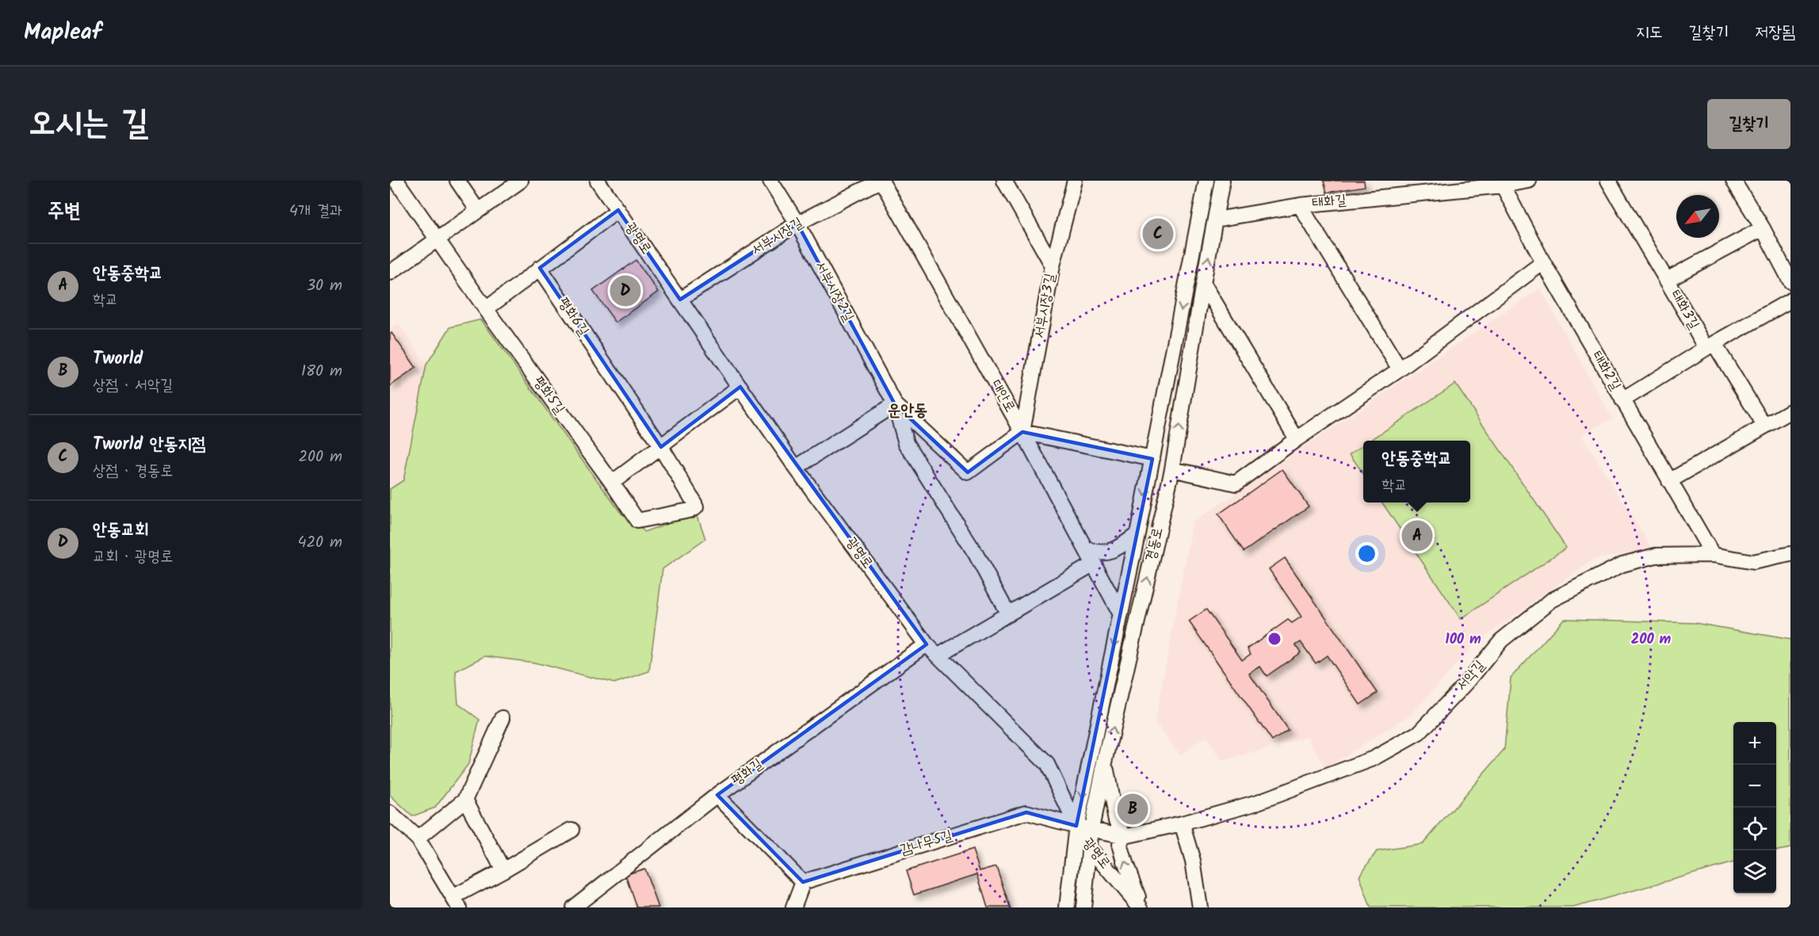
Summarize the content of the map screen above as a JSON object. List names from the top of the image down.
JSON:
{
  "streets": {
    "street": [
      "태화길",
      "서부시장길",
      "광명로",
      "서부시장2길",
      "서부시장3길",
      "태화3길",
      "평화6길",
      "태화2길",
      "평화5길",
      "대안로",
      "경동로",
      "서악길",
      "평화길",
      "감나무5길"
    ]
  },
  "crossings": [
    ["태화길", "태화2길"],
    ["태화길", "경동로"],
    ["서부시장길", "광명로"],
    ["서부시장길", "서부시장2길"],
    ["서부시장길", "대안로"],
    ["광명로", "경동로"],
    ["광명로", "서악길"],
    ["광명로", "평화길"],
    ["광명로", "감나무5길"],
    ["서부시장2길", "서부시장3길"],
    ["서부시장2길", "대안로"],
    ["서부시장3길", "대안로"],
    ["평화6길", "평화5길"],
    ["태화2길", "서악길"],
    ["대안로", "경동로"],
    ["경동로", "서악길"],
    ["경동로", "감나무5길"],
    ["서악길", "감나무5길"]
  ],
  "districts": ["운안동"],
  "north": "bottom left",
  "page": {
    "header": "Mapleaf",
    "nav": ["지도", "길찾기", "저장됨"],
    "title": "오시는 길",
    "buttons": "길찾기",
    "heading": ["주변", "4개 결과"],
    "pins": [
      "C",
      "D",
      "A",
      "B"
    ],
    "list": [
      {
        "mark": "A",
        "name": "안동중학교",
        "note": "학교",
        "value": "30 m"
      },
      {
        "mark": "B",
        "name": "Tworld",
        "note": "상점 · 서악길",
        "value": "180 m"
      },
      {
        "mark": "C",
        "name": "Tworld 안동지점",
        "note": "상점 · 경동로",
        "value": "200 m"
      },
      {
        "mark": "D",
        "name": "안동교회",
        "note": "교회 · 광명로",
        "value": "420 m"
      }
    ],
    "popup": ["안동중학교", "학교"],
    "map_buttons": ["+", "−"]
  },
  "rings": ["100 m", "200 m"]
}
